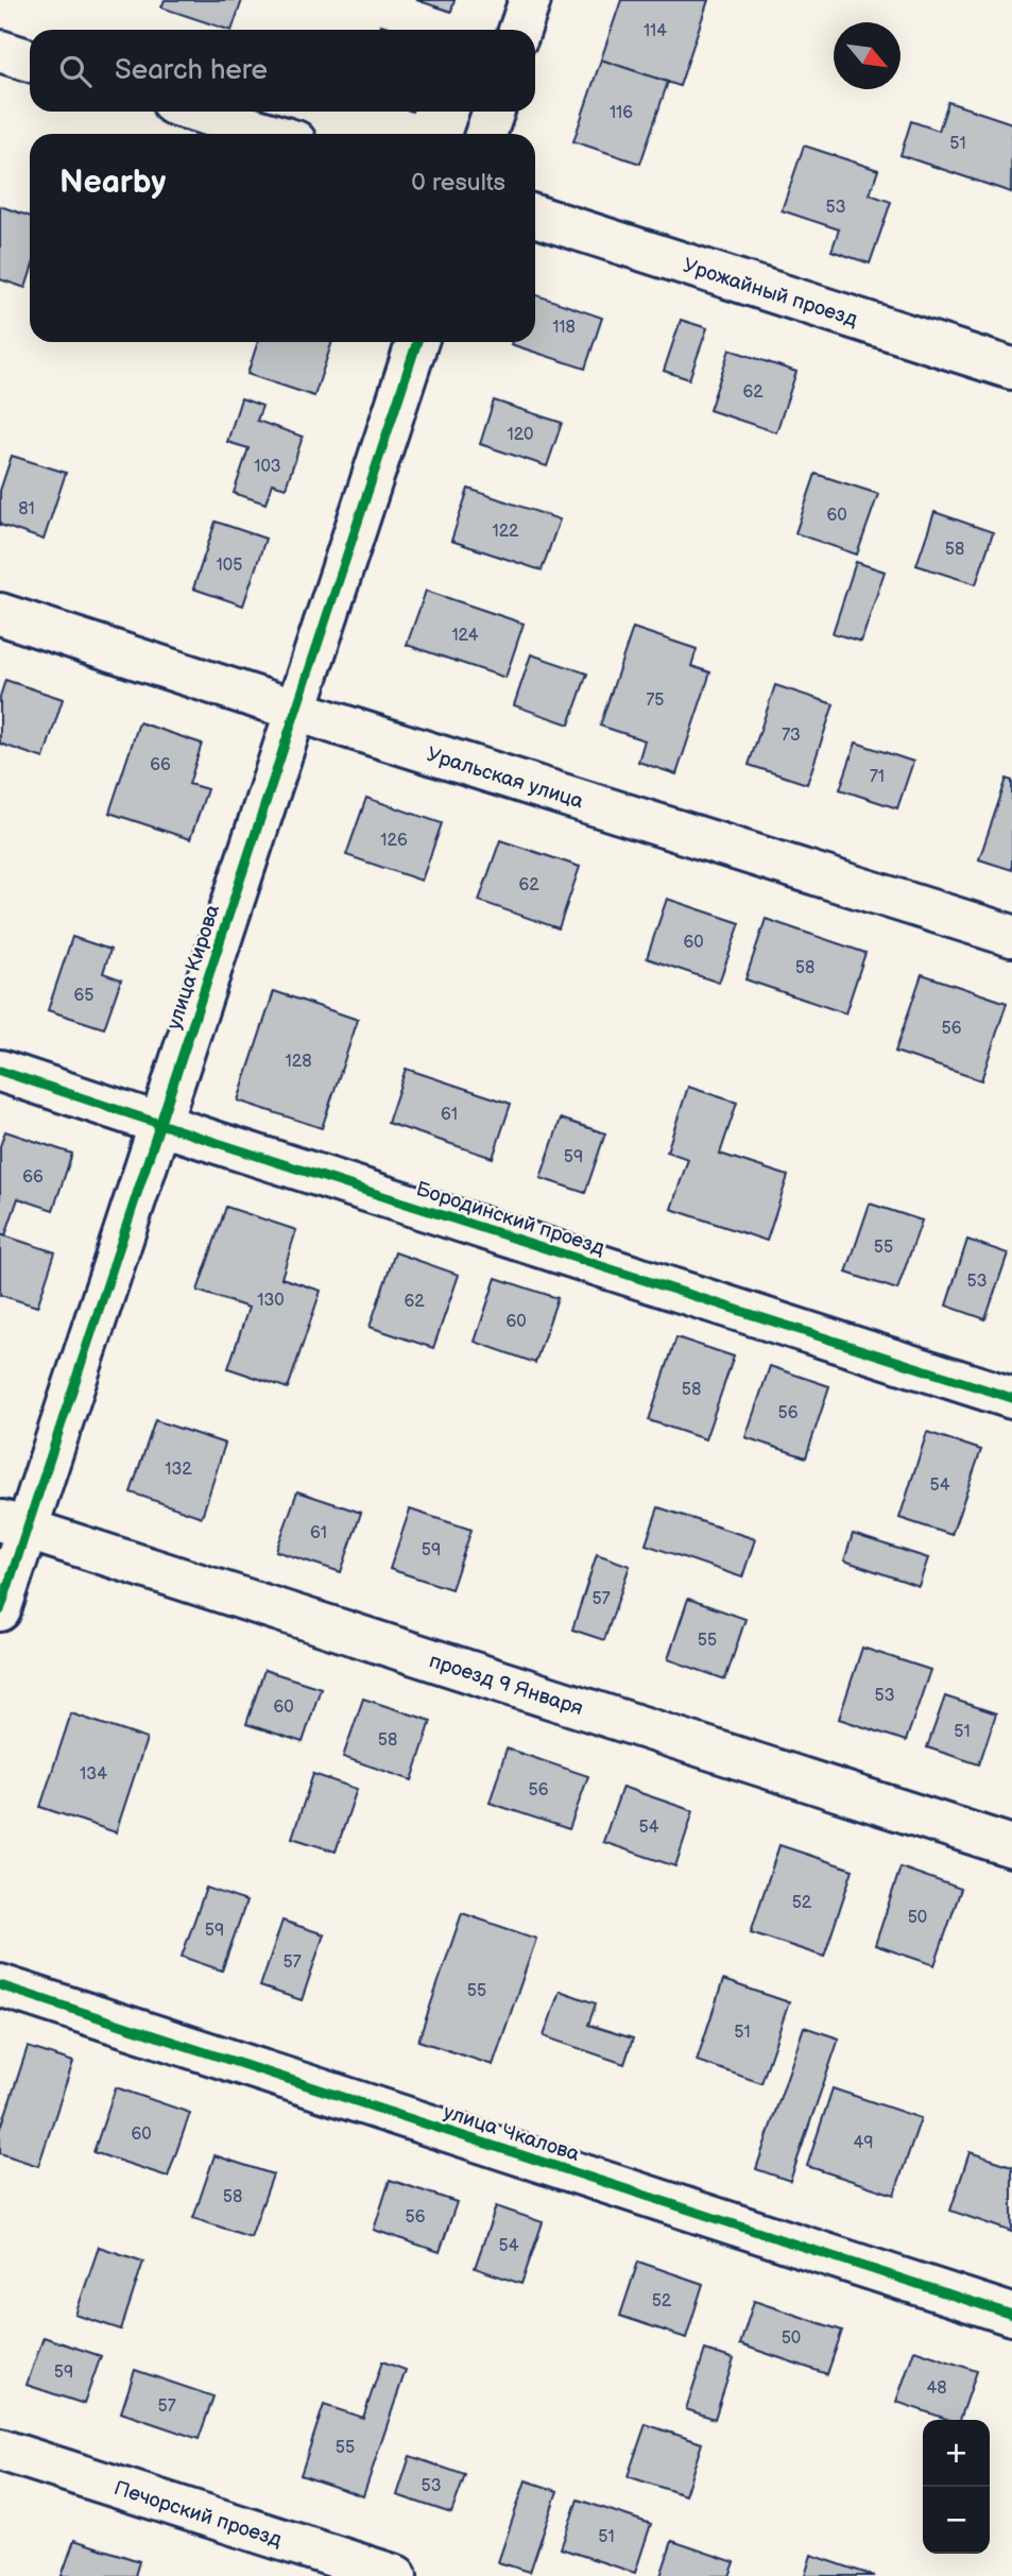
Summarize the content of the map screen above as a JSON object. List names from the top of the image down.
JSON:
{
  "streets": {
    "street": [
      "Урожайный проезд",
      "Уральская улица",
      "улица Кирова",
      "Бородинский проезд",
      "проезд 9 Января",
      "улица Чкалова",
      "Печорский проезд"
    ]
  },
  "crossings": [
    ["Уральская улица", "улица Кирова"],
    ["улица Кирова", "Бородинский проезд"],
    ["улица Кирова", "проезд 9 Января"]
  ],
  "house_numbers": [
    "114",
    "116",
    "51",
    "53",
    "118",
    "62",
    "120",
    "103",
    "81",
    "60",
    "122",
    "58",
    "105",
    "124",
    "75",
    "73",
    "66",
    "71",
    "126",
    "62",
    "60",
    "58",
    "65",
    "56",
    "128",
    "61",
    "59",
    "66",
    "55",
    "53",
    "130",
    "62",
    "60",
    "58",
    "56",
    "132",
    "54",
    "61",
    "59",
    "57",
    "55",
    "53",
    "60",
    "51",
    "58",
    "134",
    "56",
    "54",
    "52",
    "50",
    "59",
    "57",
    "55",
    "51",
    "60",
    "49",
    "58",
    "56",
    "54",
    "52",
    "50",
    "59",
    "48",
    "57",
    "55",
    "53",
    "51"
  ],
  "north": "bottom right",
  "page": {
    "search": "Search here",
    "heading": ["Nearby", "0 results"],
    "map_buttons": ["+", "−"]
  }
}
